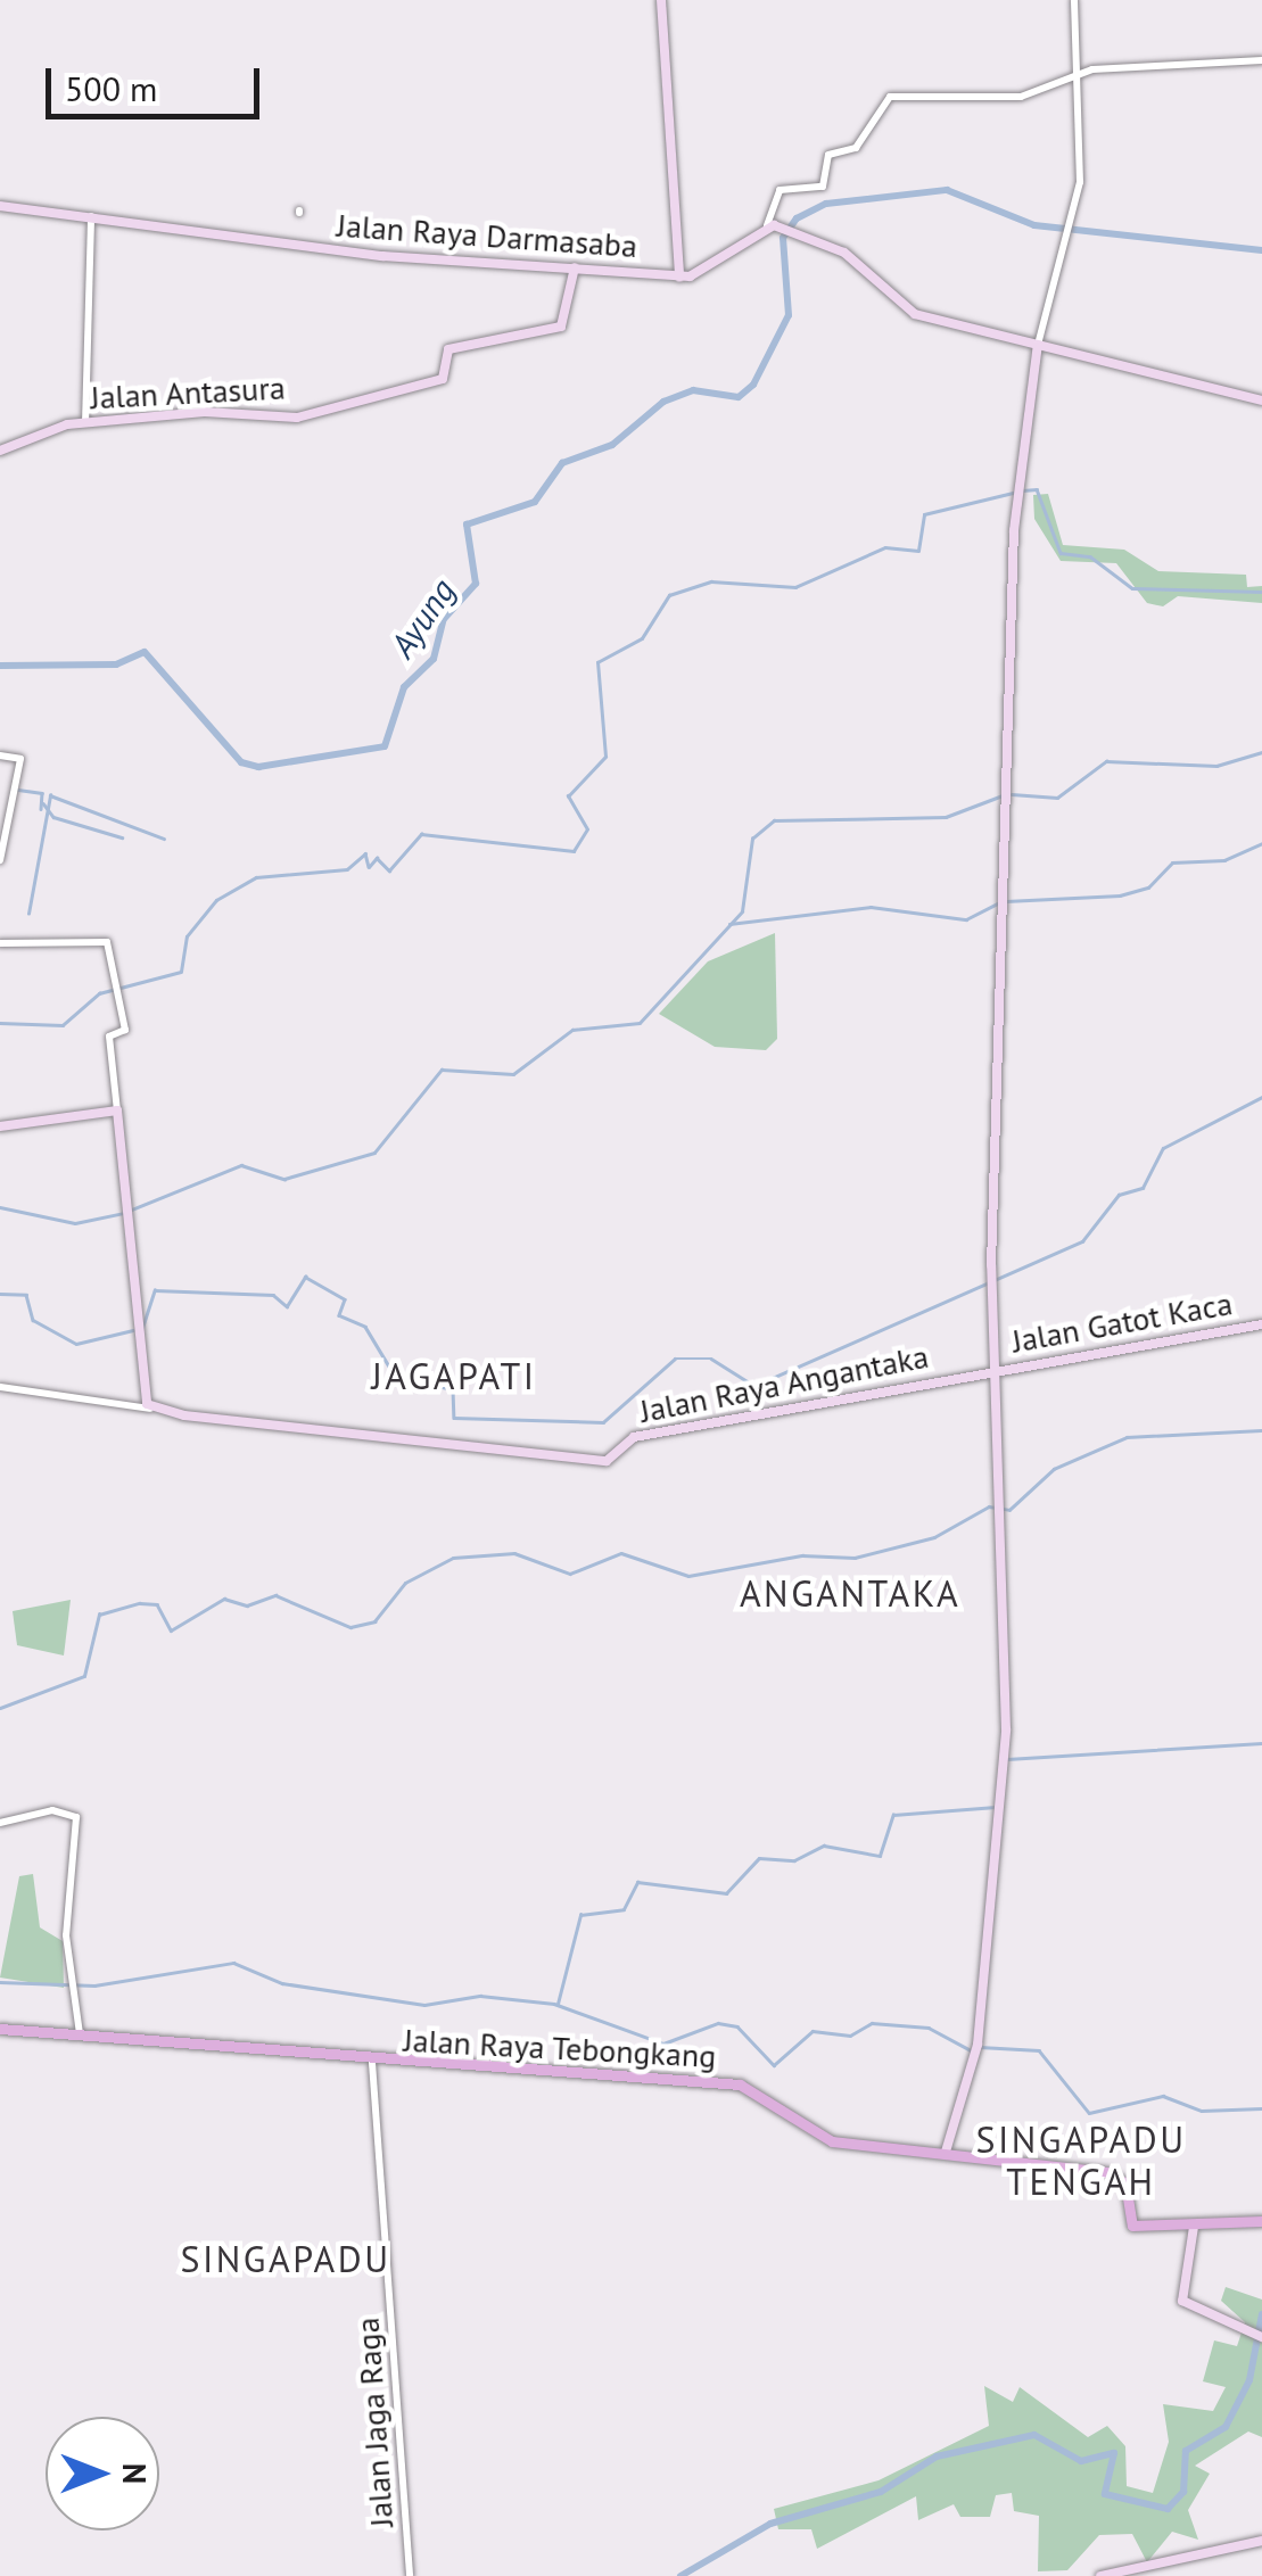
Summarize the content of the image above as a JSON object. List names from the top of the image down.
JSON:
{
  "streets": {
    "main road": [
      "Jalan Raya Darmasaba",
      "Jalan Antasura",
      "Jalan Gatot Kaca",
      "Jalan Raya Angantaka",
      "Jalan Raya Tebongkang"
    ],
    "street": ["Jalan Jaga Raga"]
  },
  "crossings": [
    ["Jalan Raya Darmasaba", "Jalan Antasura"],
    ["Jalan Gatot Kaca", "Jalan Raya Angantaka"],
    ["Jalan Raya Tebongkang", "Jalan Jaga Raga"]
  ],
  "districts": [
    "JAGAPATI",
    "ANGANTAKA",
    "SINGAPADU TENGAH",
    "SINGAPADU"
  ],
  "water": ["Ayung"],
  "scale_bar": "500 m",
  "north": "right"
}
